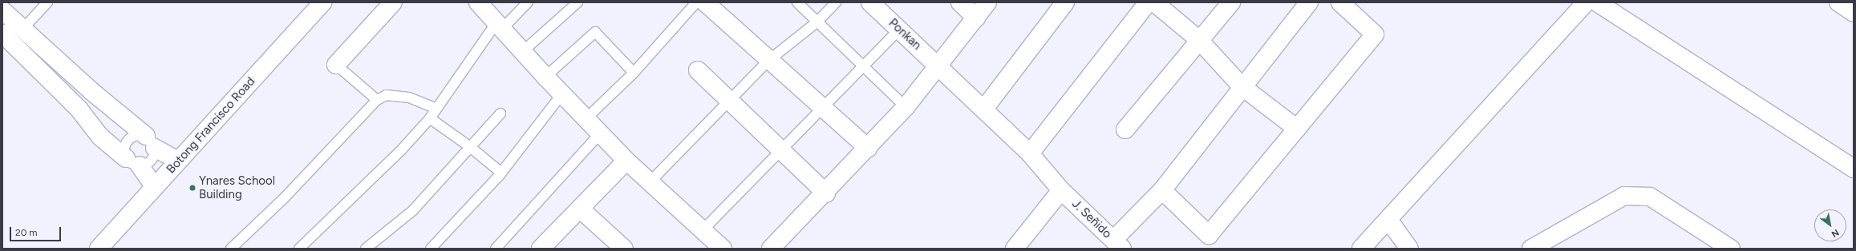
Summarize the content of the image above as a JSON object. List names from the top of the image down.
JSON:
{
  "streets": {
    "street": ["Ponkan", "Botong Francisco Road", "J. Señido"]
  },
  "crossings": [
    ["Ponkan", "J. Señido"]
  ],
  "places": ["Ynares School Building"],
  "scale_bar": "20 m",
  "north": "bottom right"
}
